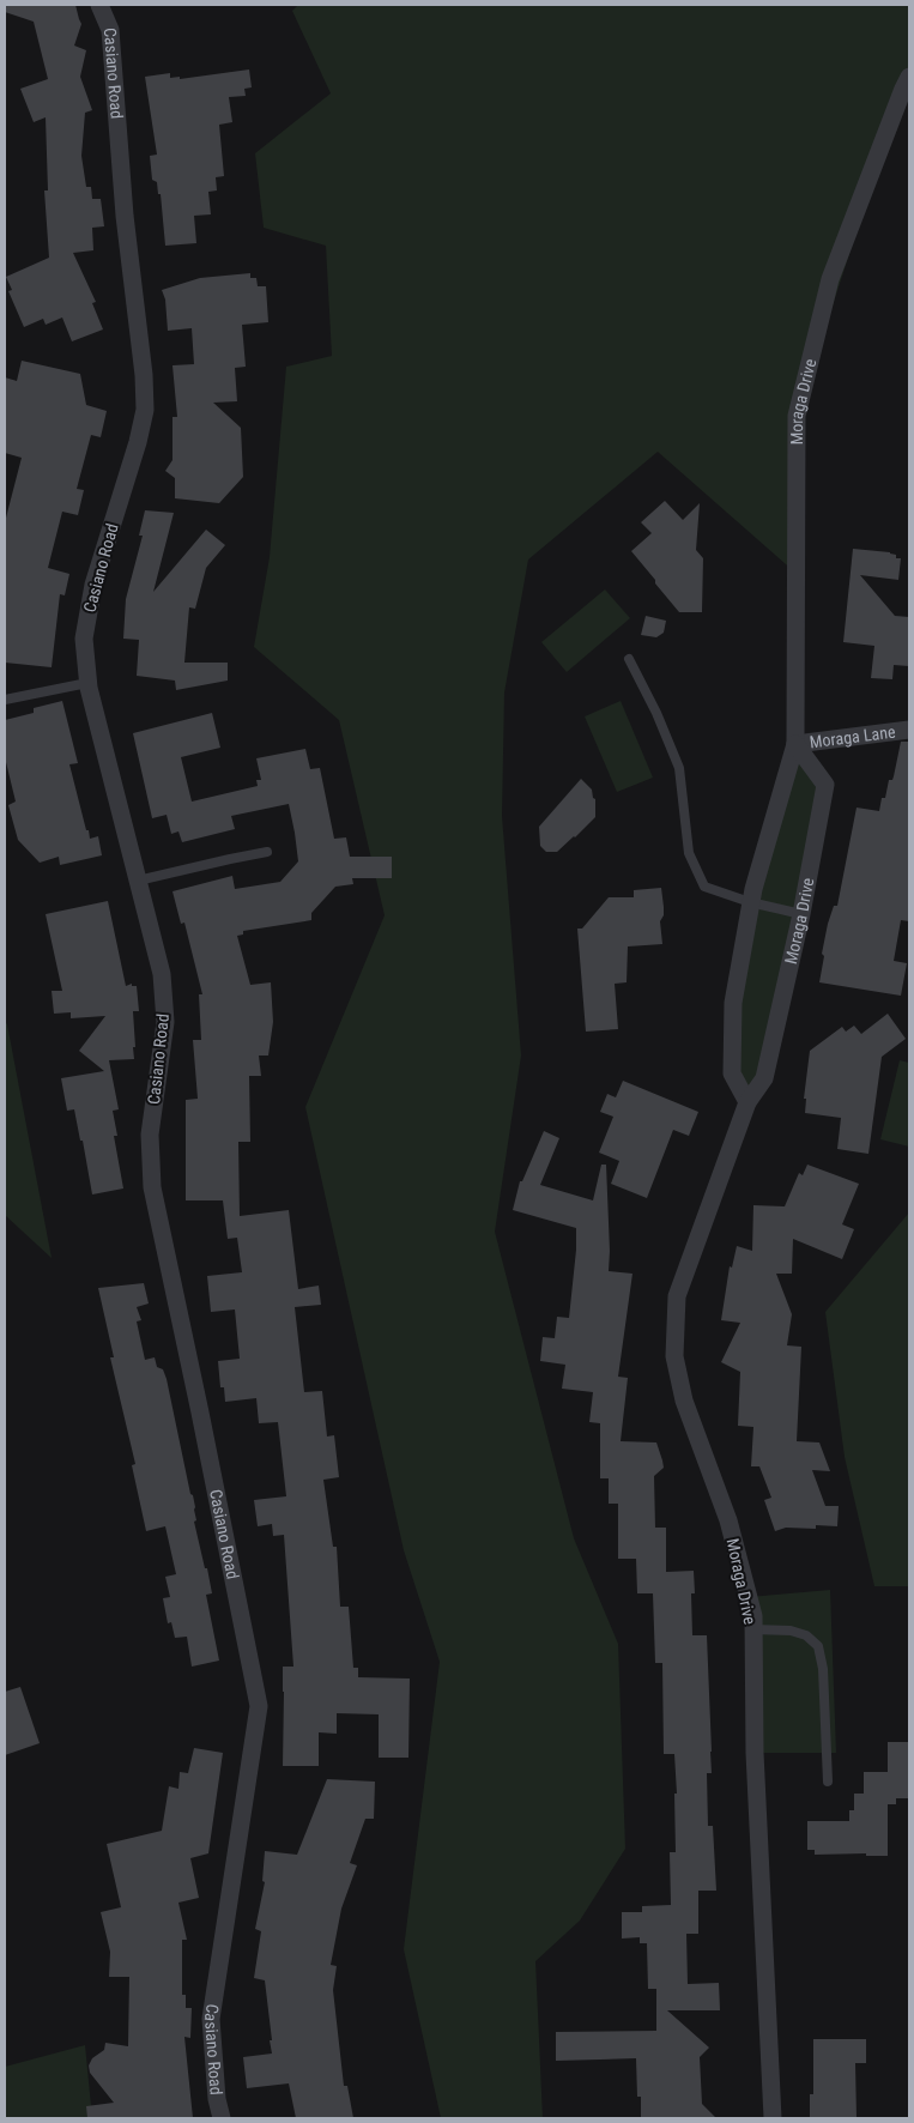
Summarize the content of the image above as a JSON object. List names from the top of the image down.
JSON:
{
  "streets": {
    "street": ["Casiano Road", "Moraga Drive", "Moraga Lane"]
  },
  "crossings": [
    ["Moraga Drive", "Moraga Lane"]
  ]
}
